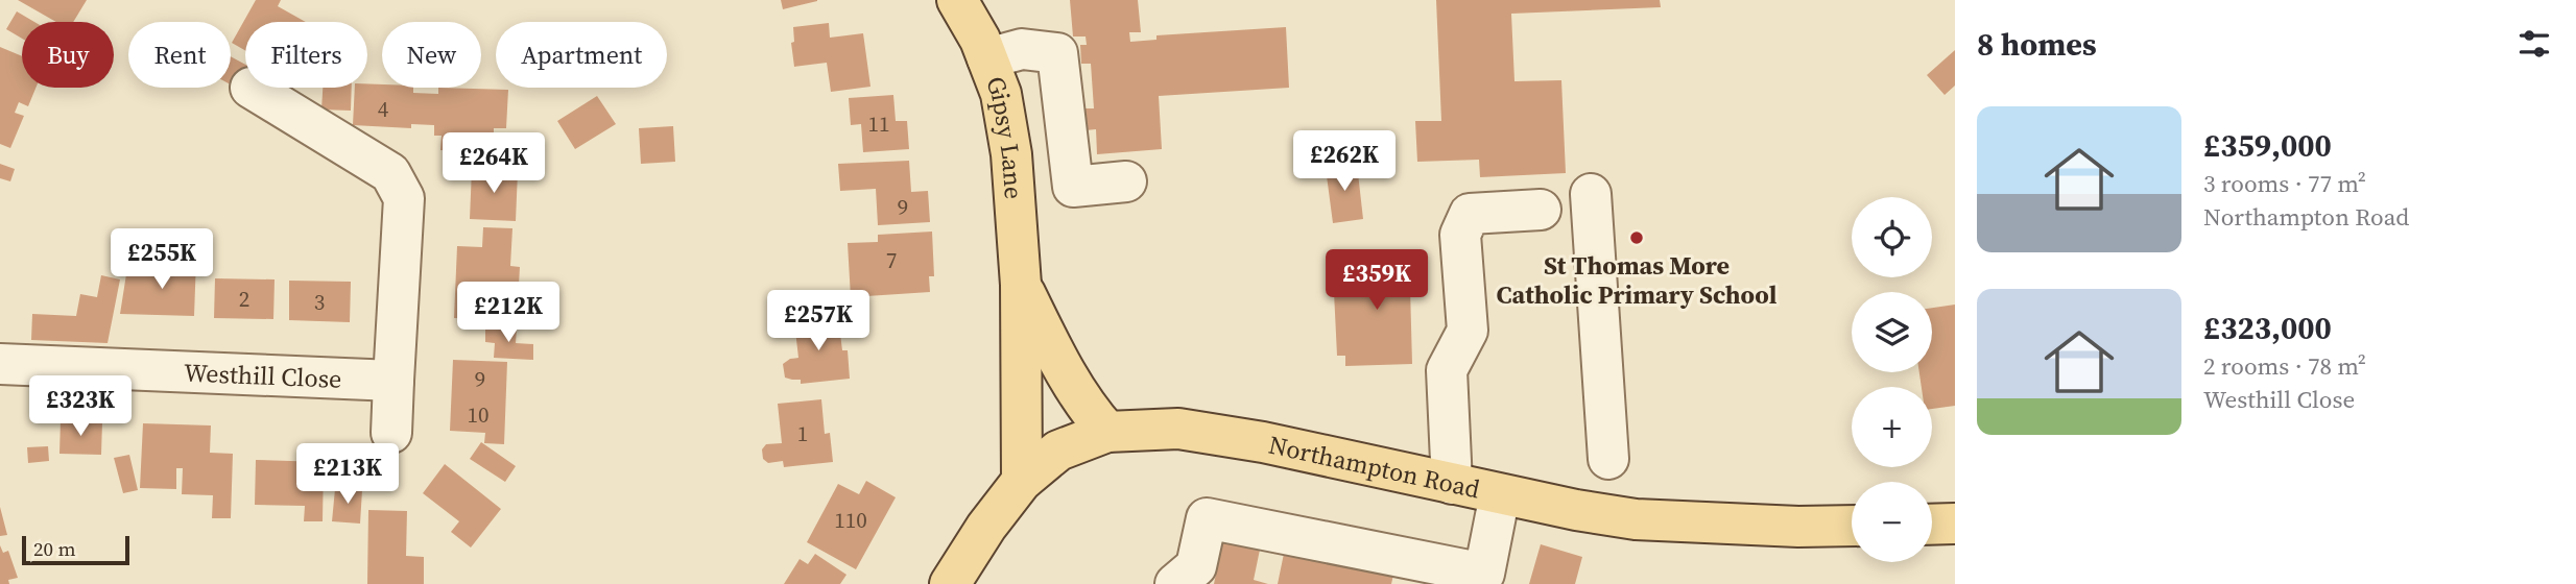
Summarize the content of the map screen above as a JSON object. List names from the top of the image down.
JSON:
{
  "streets": {
    "main road": ["Gipsy Lane", "Northampton Road"],
    "street": ["Westhill Close"]
  },
  "crossings": [
    ["Gipsy Lane", "Northampton Road"]
  ],
  "places": ["St Thomas More Catholic Primary School"],
  "house_numbers": [
    "4",
    "11",
    "9",
    "7",
    "2",
    "3",
    "9",
    "10",
    "1",
    "110"
  ],
  "scale_bar": "20 m",
  "page": {
    "heading": "8 homes",
    "chip": [
      "Buy",
      "Rent",
      "Filters",
      "New",
      "Apartment"
    ],
    "list": [
      {
        "name": "£359,000",
        "note": "3 rooms · 77 m² · Northampton Road"
      },
      {
        "name": "£323,000",
        "note": "2 rooms · 78 m² · Westhill Close"
      }
    ],
    "price": [
      "£262K",
      "£264K",
      "£255K",
      "£359K",
      "£212K",
      "£257K",
      "£323K",
      "£213K"
    ],
    "map_buttons": ["+", "−"],
    "scale": "20 m"
  }
}
